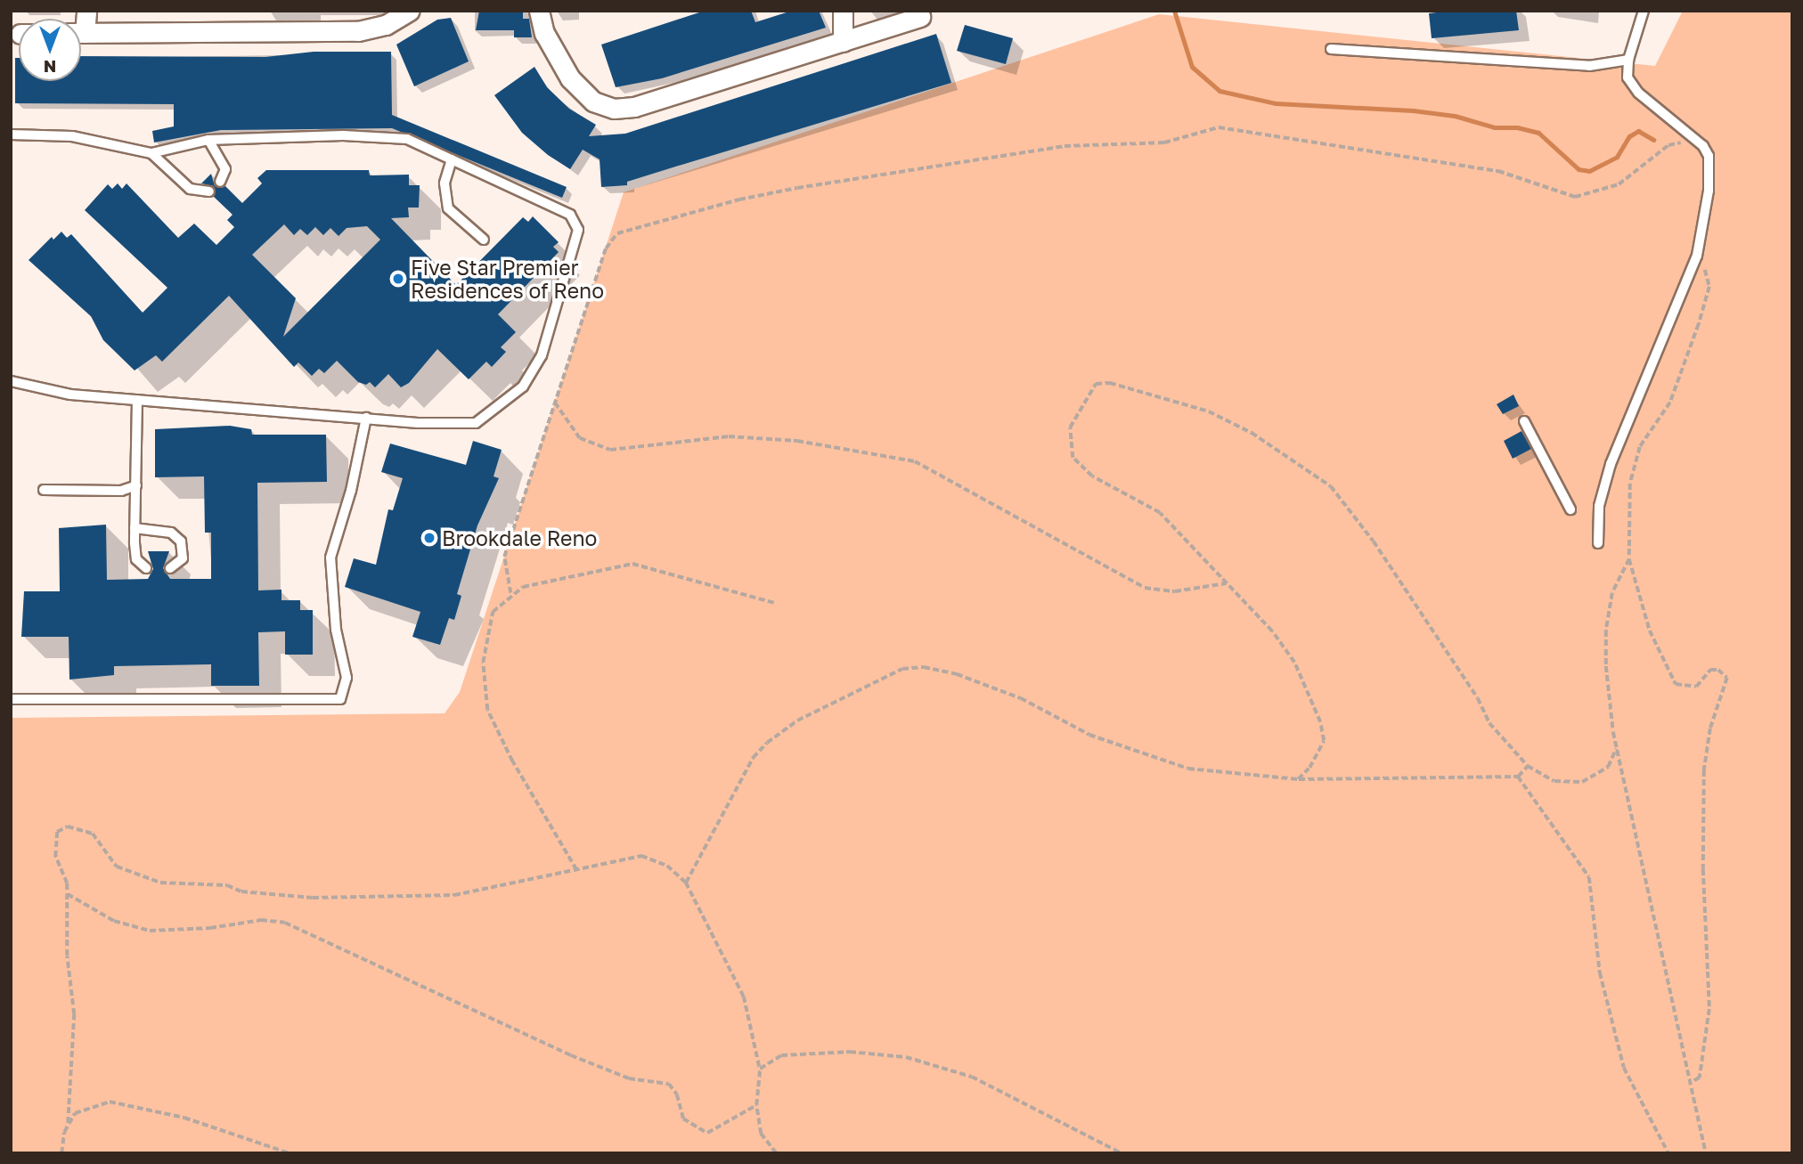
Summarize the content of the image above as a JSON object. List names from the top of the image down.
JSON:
{
  "places": ["Five Star Premier Residences of Reno", "Brookdale Reno"],
  "north": "bottom"
}
